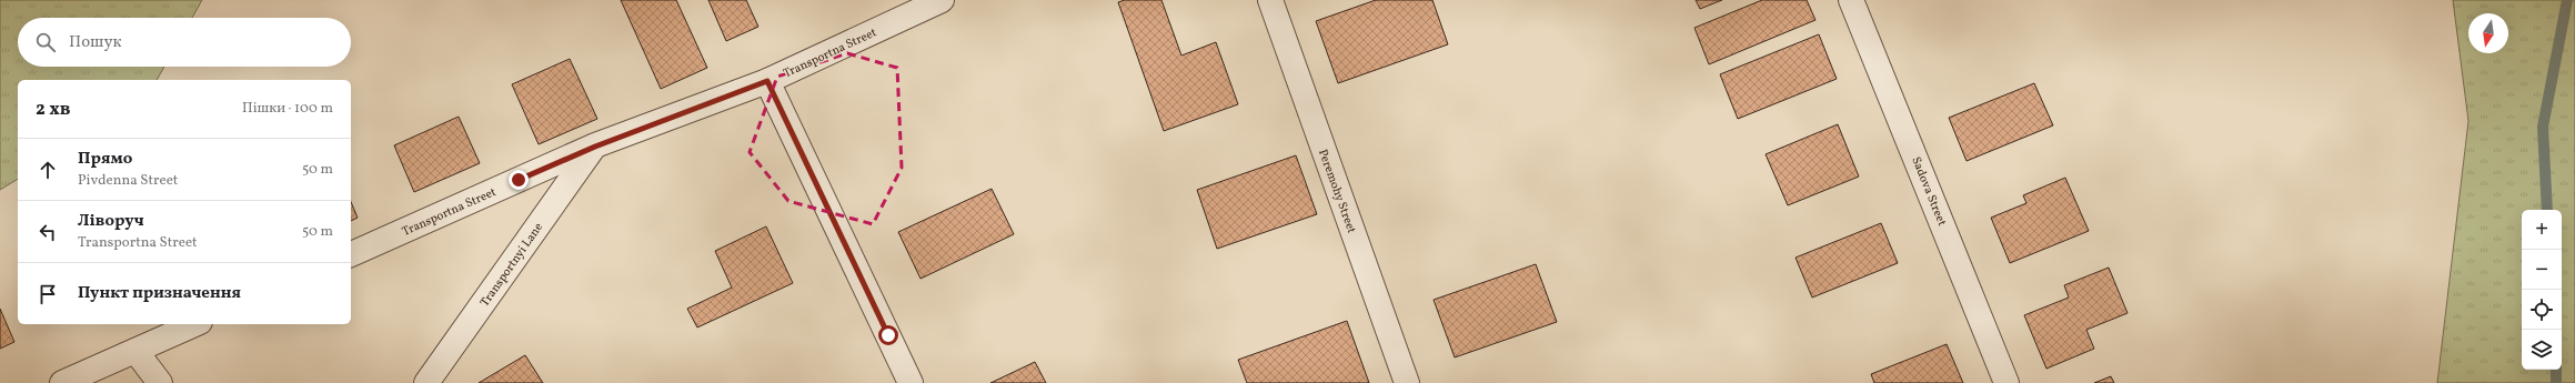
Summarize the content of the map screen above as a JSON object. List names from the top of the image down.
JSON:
{
  "streets": {
    "street": [
      "Transportna Street",
      "Peremohy Street",
      "Sadova Street",
      "Transportnyi Lane"
    ]
  },
  "crossings": [
    ["Transportna Street", "Transportnyi Lane"]
  ],
  "north": "bottom",
  "page": {
    "search": "Пошук",
    "heading": ["2 хв", "Пішки · 100 m"],
    "list": [
      ["Прямо", "Pivdenna Street", "50 m"],
      ["Ліворуч", "Transportna Street", "50 m"],
      "Пункт призначення"
    ],
    "map_buttons": ["+", "−"]
  }
}
